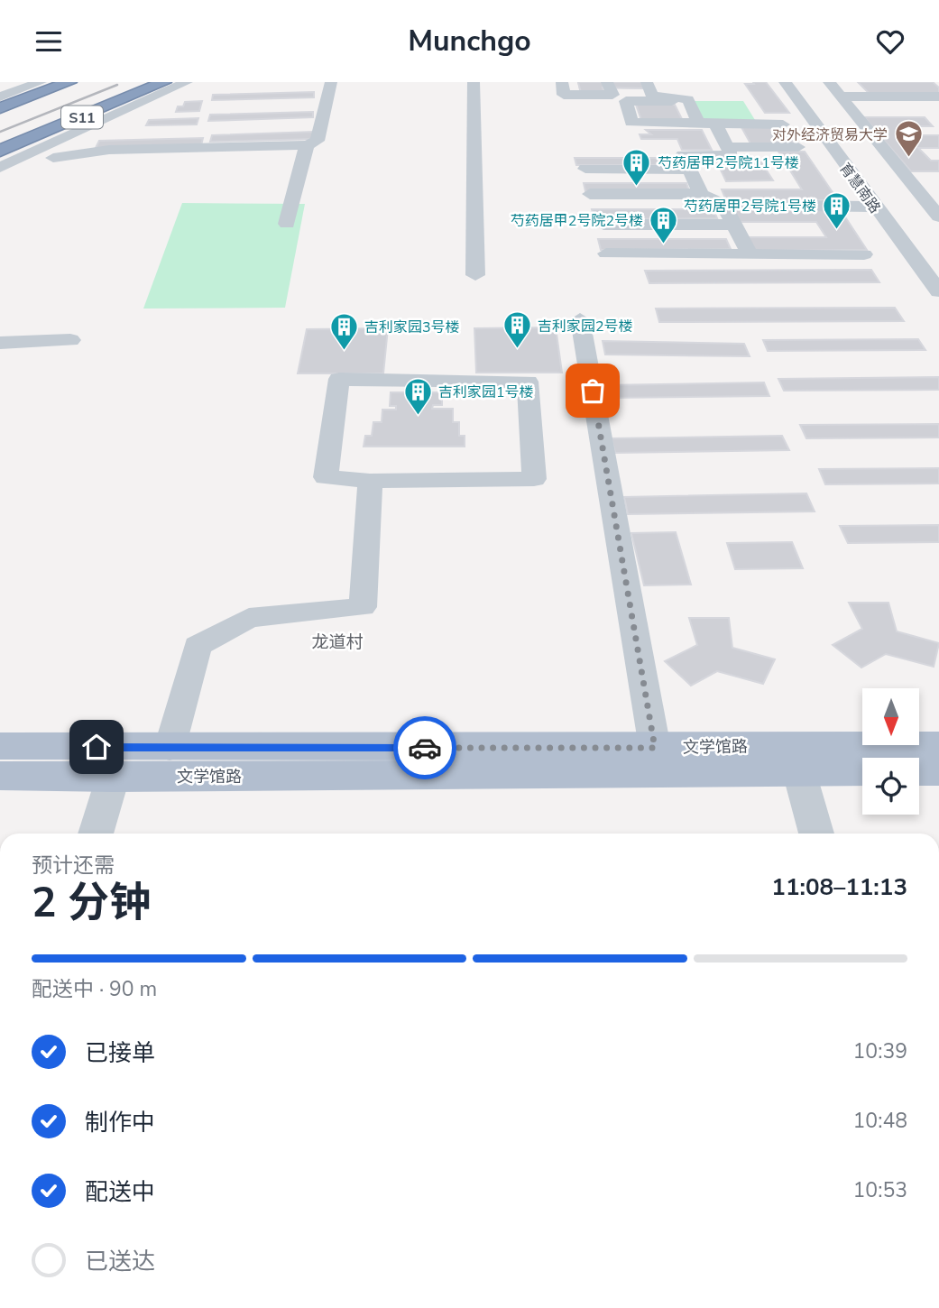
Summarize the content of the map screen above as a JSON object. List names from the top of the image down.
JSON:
{
  "streets": {
    "highway": ["S11"],
    "main road": ["文学馆路"],
    "street": ["育慧南路"]
  },
  "districts": ["龙道村"],
  "places": {
    "school or university": ["对外经济贸易大学"],
    "building": [
      "芍药居甲2号院11号楼",
      "芍药居甲2号院1号楼",
      "芍药居甲2号院2号楼",
      "吉利家园2号楼",
      "吉利家园3号楼",
      "吉利家园1号楼"
    ]
  },
  "north": "bottom",
  "page": {
    "header": "Munchgo",
    "heading": ["2 分钟", "预计还需", "11:08–11:13"],
    "bar": "配送中 · 90 m",
    "list": [
      ["已接单", "10:39"],
      ["制作中", "10:48"],
      ["配送中", "10:53"],
      "已送达"
    ]
  }
}
